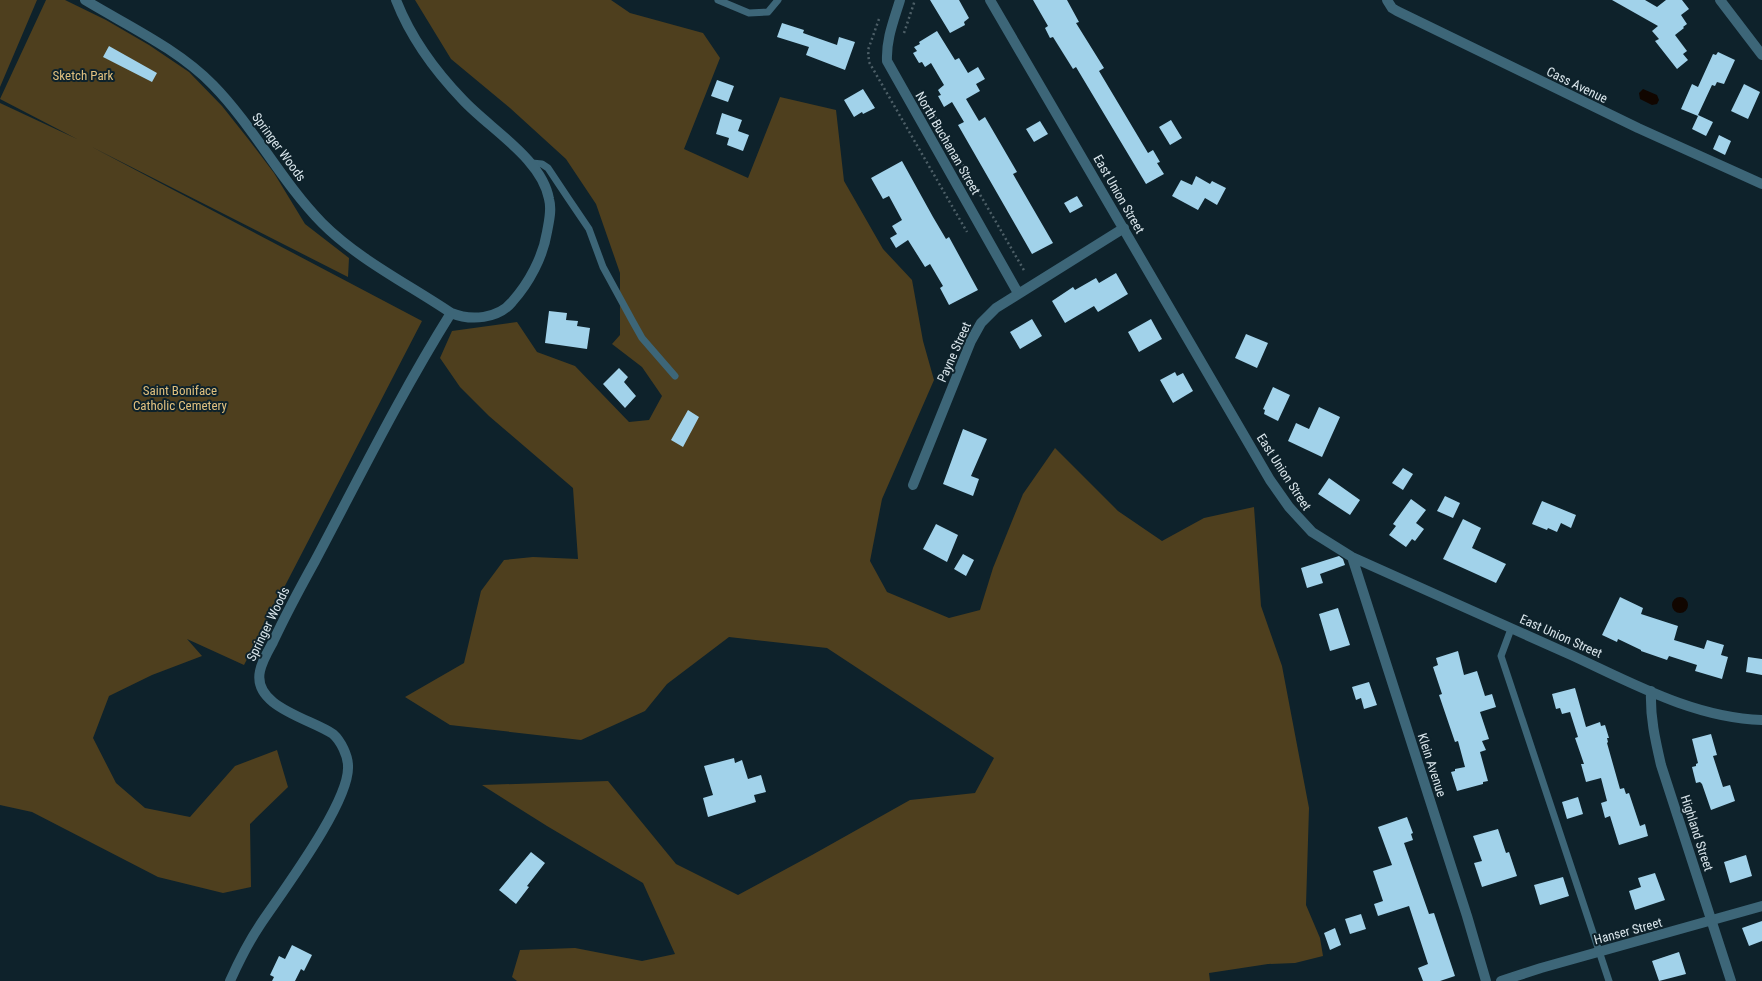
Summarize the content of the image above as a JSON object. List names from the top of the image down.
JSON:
{
  "streets": {
    "street": [
      "Cass Avenue",
      "North Buchanan Street",
      "Springer Woods",
      "East Union Street",
      "Payne Street",
      "Klein Avenue",
      "Highland Street",
      "Hanser Street"
    ]
  },
  "crossings": [
    ["North Buchanan Street", "Payne Street"],
    ["East Union Street", "Payne Street"],
    ["East Union Street", "Klein Avenue"],
    ["East Union Street", "Highland Street"],
    ["Highland Street", "Hanser Street"]
  ],
  "parks": ["Sketch Park", "Saint Boniface Catholic Cemetery"]
}
